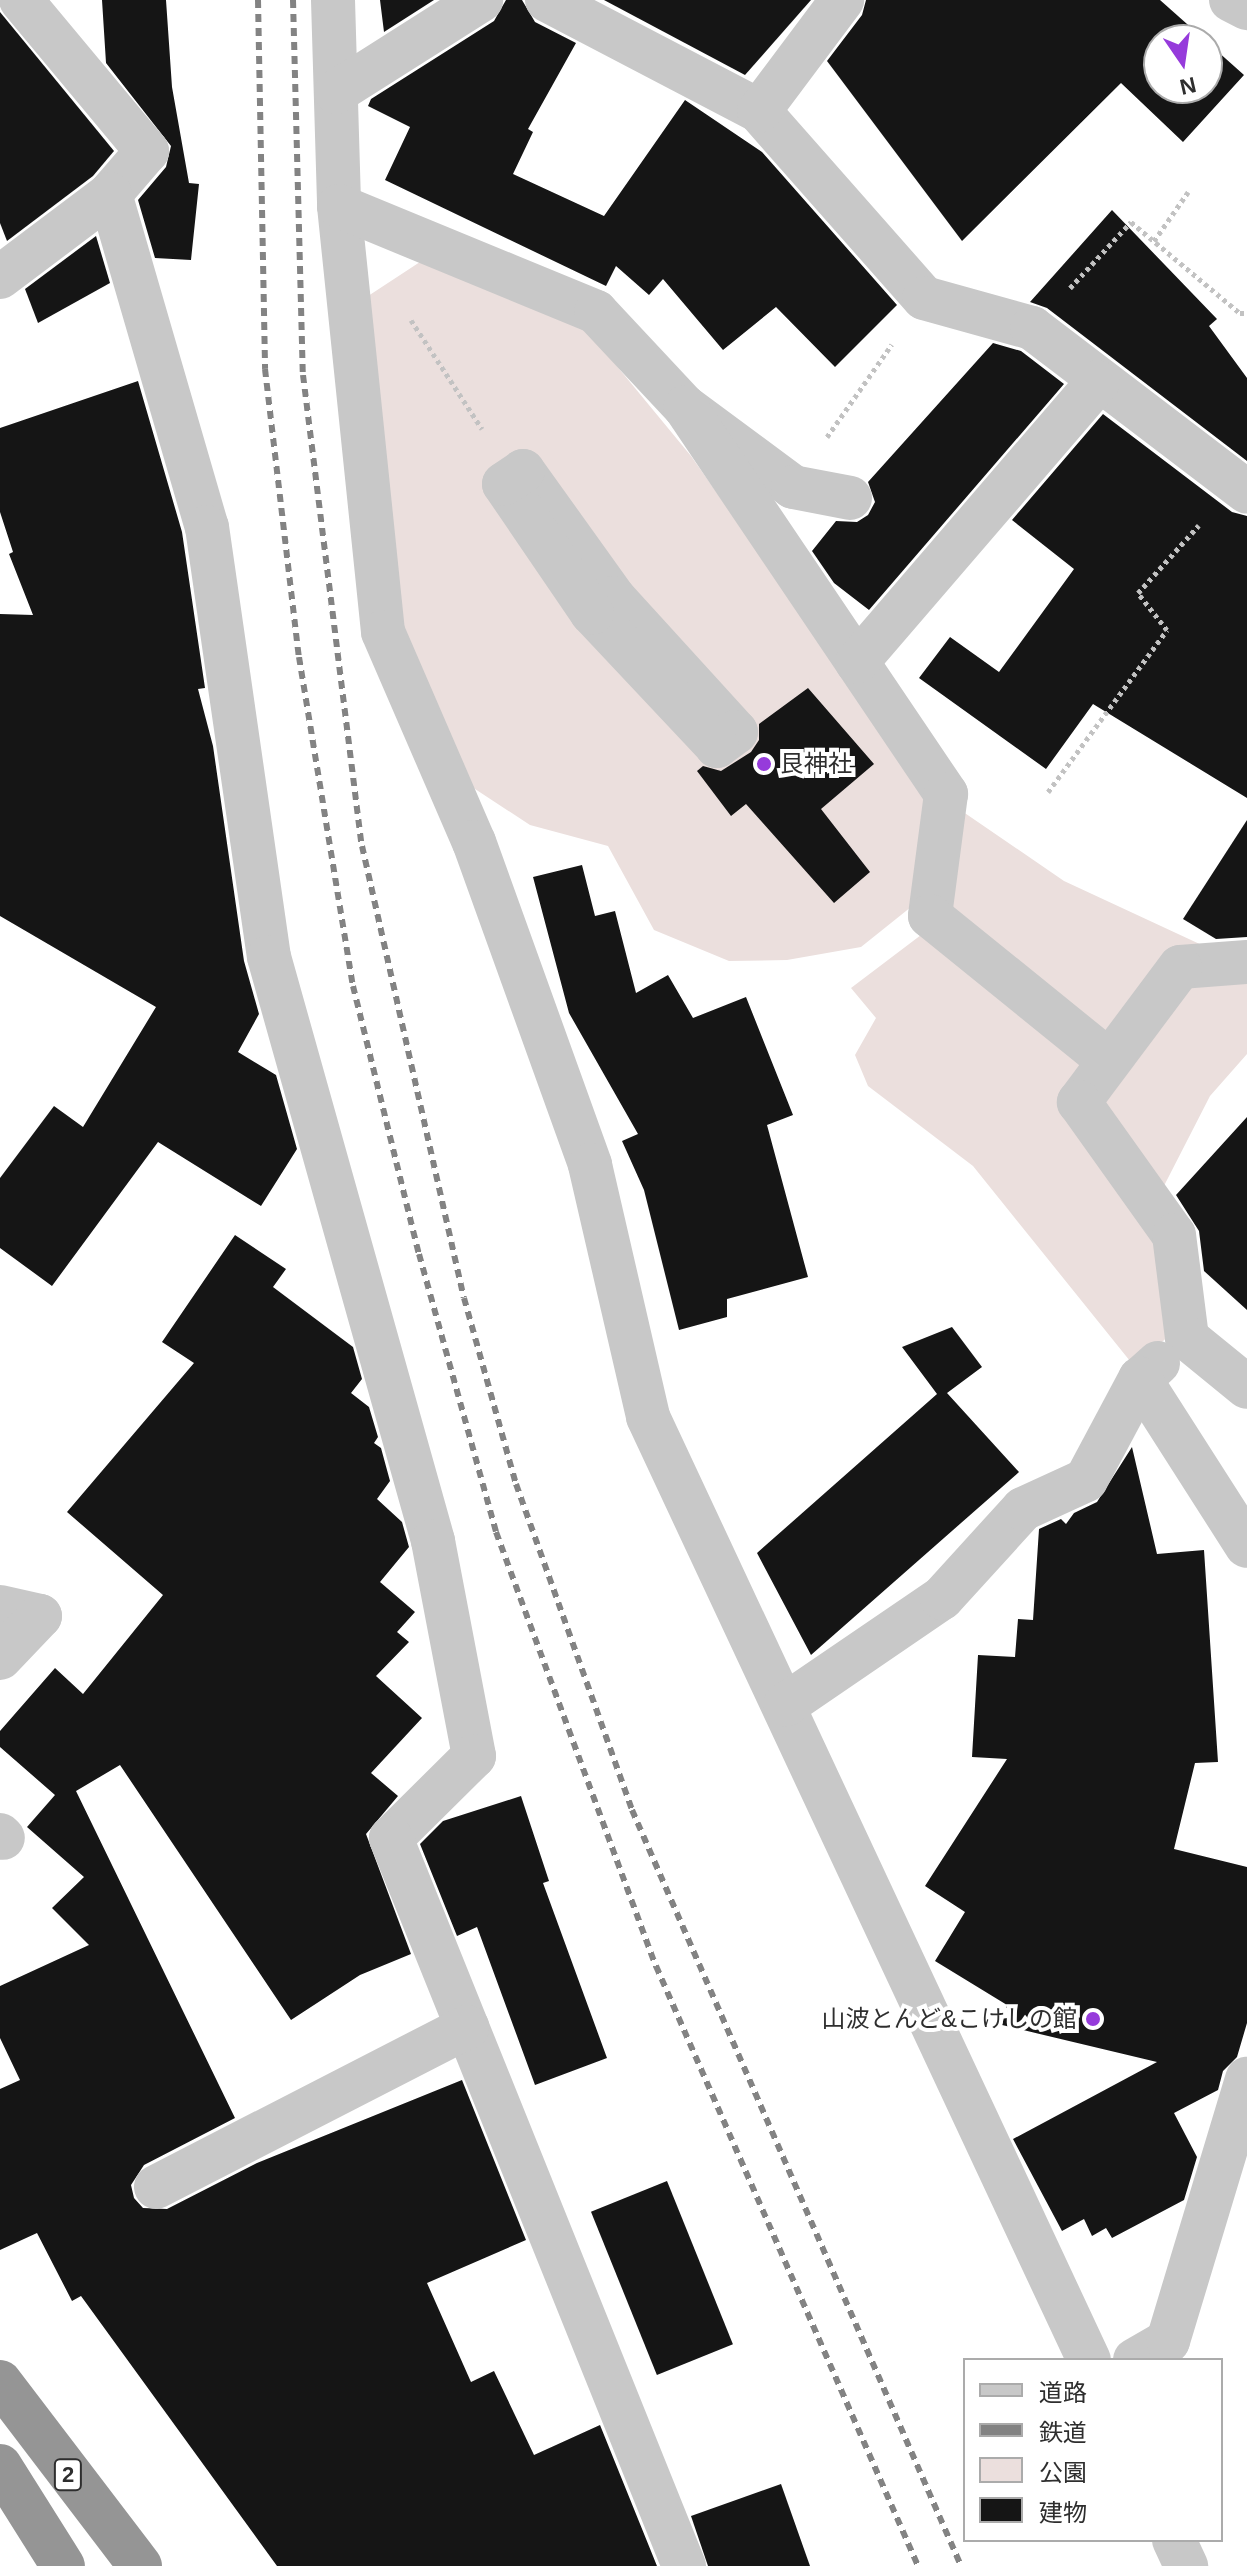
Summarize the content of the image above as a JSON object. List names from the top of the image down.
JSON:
{
  "streets": {
    "highway": ["2"]
  },
  "places": ["艮神社", "山波とんど&こけしの館"],
  "legend": [
    "道路",
    "鉄道",
    "公園",
    "建物"
  ],
  "north": "bottom"
}
